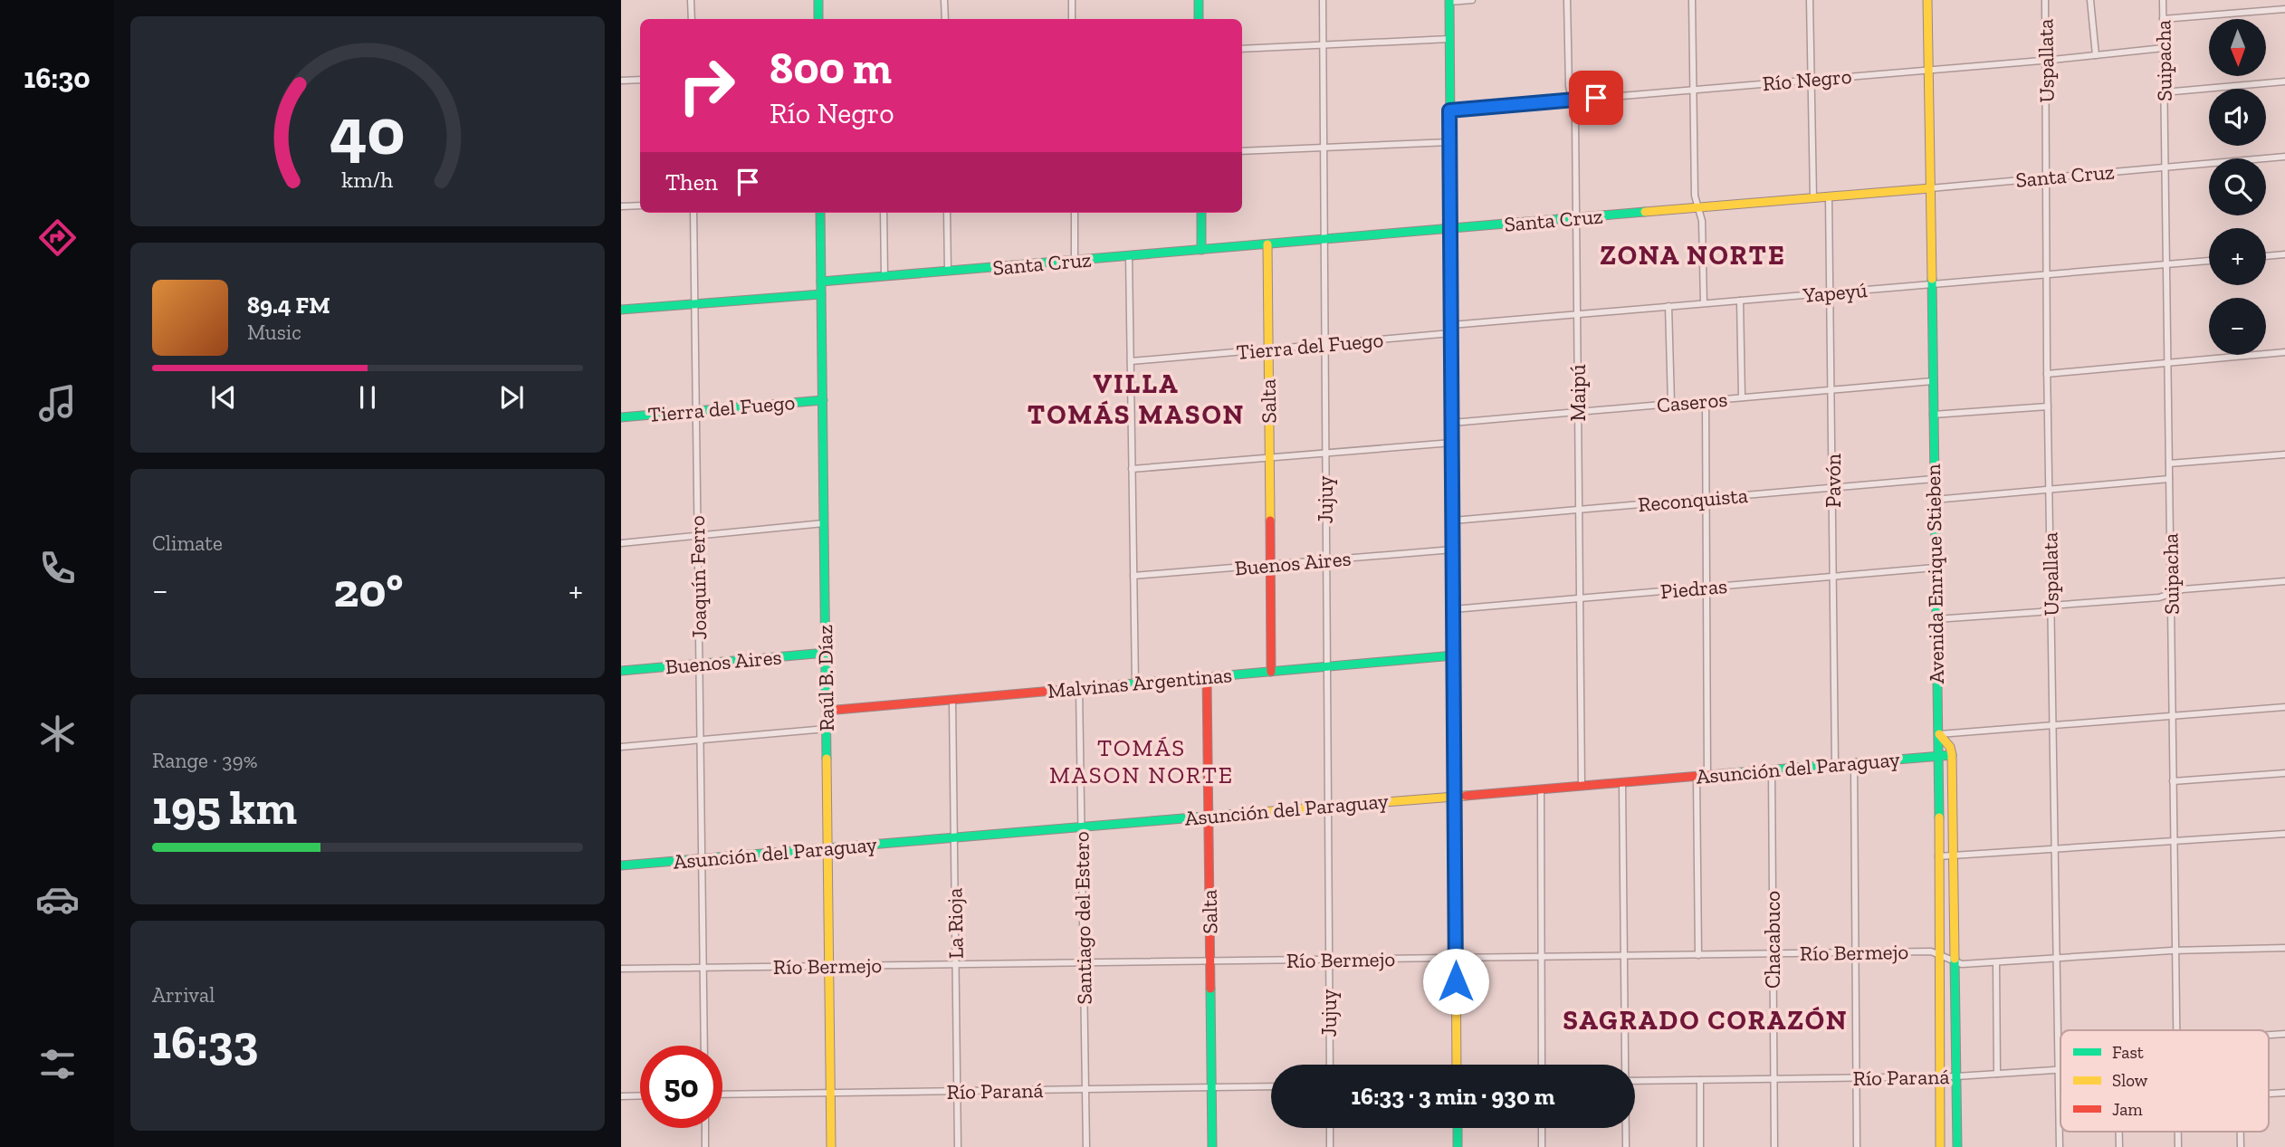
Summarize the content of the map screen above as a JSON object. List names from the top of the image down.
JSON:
{
  "streets": {
    "main road": [
      "Santa Cruz",
      "Tierra del Fuego",
      "Salta",
      "Buenos Aires",
      "Avenida Enrique Stieben",
      "Raúl B. Díaz",
      "Malvinas Argentinas",
      "Asunción del Paraguay"
    ],
    "street": [
      "Uspallata",
      "Suipacha",
      "Río Negro",
      "Yapeyú",
      "Maipú",
      "Caseros",
      "Pavón",
      "Jujuy",
      "Reconquista",
      "Joaquín Ferro",
      "Piedras",
      "Santiago del Estero",
      "La Rioja",
      "Chacabuco",
      "Río Bermejo",
      "Río Paraná"
    ]
  },
  "crossings": [
    ["Uspallata", "Río Negro"],
    ["Uspallata", "Santa Cruz"],
    ["Uspallata", "Yapeyú"],
    ["Uspallata", "Río Bermejo"],
    ["Uspallata", "Río Paraná"],
    ["Suipacha", "Río Negro"],
    ["Suipacha", "Santa Cruz"],
    ["Suipacha", "Yapeyú"],
    ["Suipacha", "Río Bermejo"],
    ["Río Negro", "Maipú"],
    ["Río Negro", "Avenida Enrique Stieben"],
    ["Santa Cruz", "Maipú"],
    ["Santa Cruz", "Salta"],
    ["Santa Cruz", "Pavón"],
    ["Santa Cruz", "Jujuy"],
    ["Santa Cruz", "Avenida Enrique Stieben"],
    ["Santa Cruz", "Raúl B. Díaz"],
    ["Yapeyú", "Tierra del Fuego"],
    ["Yapeyú", "Maipú"],
    ["Yapeyú", "Pavón"],
    ["Yapeyú", "Avenida Enrique Stieben"],
    ["Tierra del Fuego", "Salta"],
    ["Tierra del Fuego", "Jujuy"],
    ["Tierra del Fuego", "Joaquín Ferro"],
    ["Tierra del Fuego", "Raúl B. Díaz"],
    ["Maipú", "Caseros"],
    ["Maipú", "Reconquista"],
    ["Maipú", "Piedras"],
    ["Maipú", "Asunción del Paraguay"],
    ["Salta", "Buenos Aires"],
    ["Salta", "Malvinas Argentinas"],
    ["Salta", "Asunción del Paraguay"],
    ["Salta", "Río Bermejo"],
    ["Salta", "Río Paraná"],
    ["Caseros", "Pavón"],
    ["Caseros", "Avenida Enrique Stieben"],
    ["Pavón", "Reconquista"],
    ["Pavón", "Piedras"],
    ["Pavón", "Asunción del Paraguay"],
    ["Jujuy", "Buenos Aires"],
    ["Jujuy", "Malvinas Argentinas"],
    ["Jujuy", "Asunción del Paraguay"],
    ["Jujuy", "Río Bermejo"],
    ["Reconquista", "Avenida Enrique Stieben"],
    ["Buenos Aires", "Joaquín Ferro"],
    ["Buenos Aires", "Raúl B. Díaz"],
    ["Avenida Enrique Stieben", "Piedras"],
    ["Avenida Enrique Stieben", "Asunción del Paraguay"],
    ["Avenida Enrique Stieben", "Río Bermejo"],
    ["Avenida Enrique Stieben", "Río Paraná"],
    ["Joaquín Ferro", "Asunción del Paraguay"],
    ["Joaquín Ferro", "Río Bermejo"],
    ["Raúl B. Díaz", "Malvinas Argentinas"],
    ["Raúl B. Díaz", "Asunción del Paraguay"],
    ["Raúl B. Díaz", "Río Bermejo"],
    ["Raúl B. Díaz", "Río Paraná"],
    ["Malvinas Argentinas", "Santiago del Estero"],
    ["Malvinas Argentinas", "La Rioja"],
    ["Asunción del Paraguay", "Santiago del Estero"],
    ["Asunción del Paraguay", "La Rioja"],
    ["Asunción del Paraguay", "Chacabuco"],
    ["Santiago del Estero", "Río Bermejo"],
    ["Santiago del Estero", "Río Paraná"],
    ["La Rioja", "Río Bermejo"],
    ["La Rioja", "Río Paraná"],
    ["Chacabuco", "Río Bermejo"],
    ["Chacabuco", "Río Paraná"]
  ],
  "districts": [
    "ZONA NORTE",
    "VILLA TOMÁS MASON",
    "TOMÁS MASON NORTE",
    "SAGRADO CORAZÓN"
  ],
  "legend": ["Fast", "Slow", "Jam"],
  "north": "bottom",
  "page": {
    "tabs": "16:30",
    "map_buttons": ["+", "−"],
    "turn": ["800 m", "Río Negro"],
    "then": "Then",
    "song": ["89.4 FM", "Music"],
    "tile": [
      "Climate",
      ["Range · 39%", "195 km"],
      ["Arrival", "16:33"]
    ],
    "heat": ["−", "20°", "+"],
    "limit": "50",
    "trip": "16:33 · 3 min · 930 m",
    "gauge": ["40", "km/h"]
  }
}
